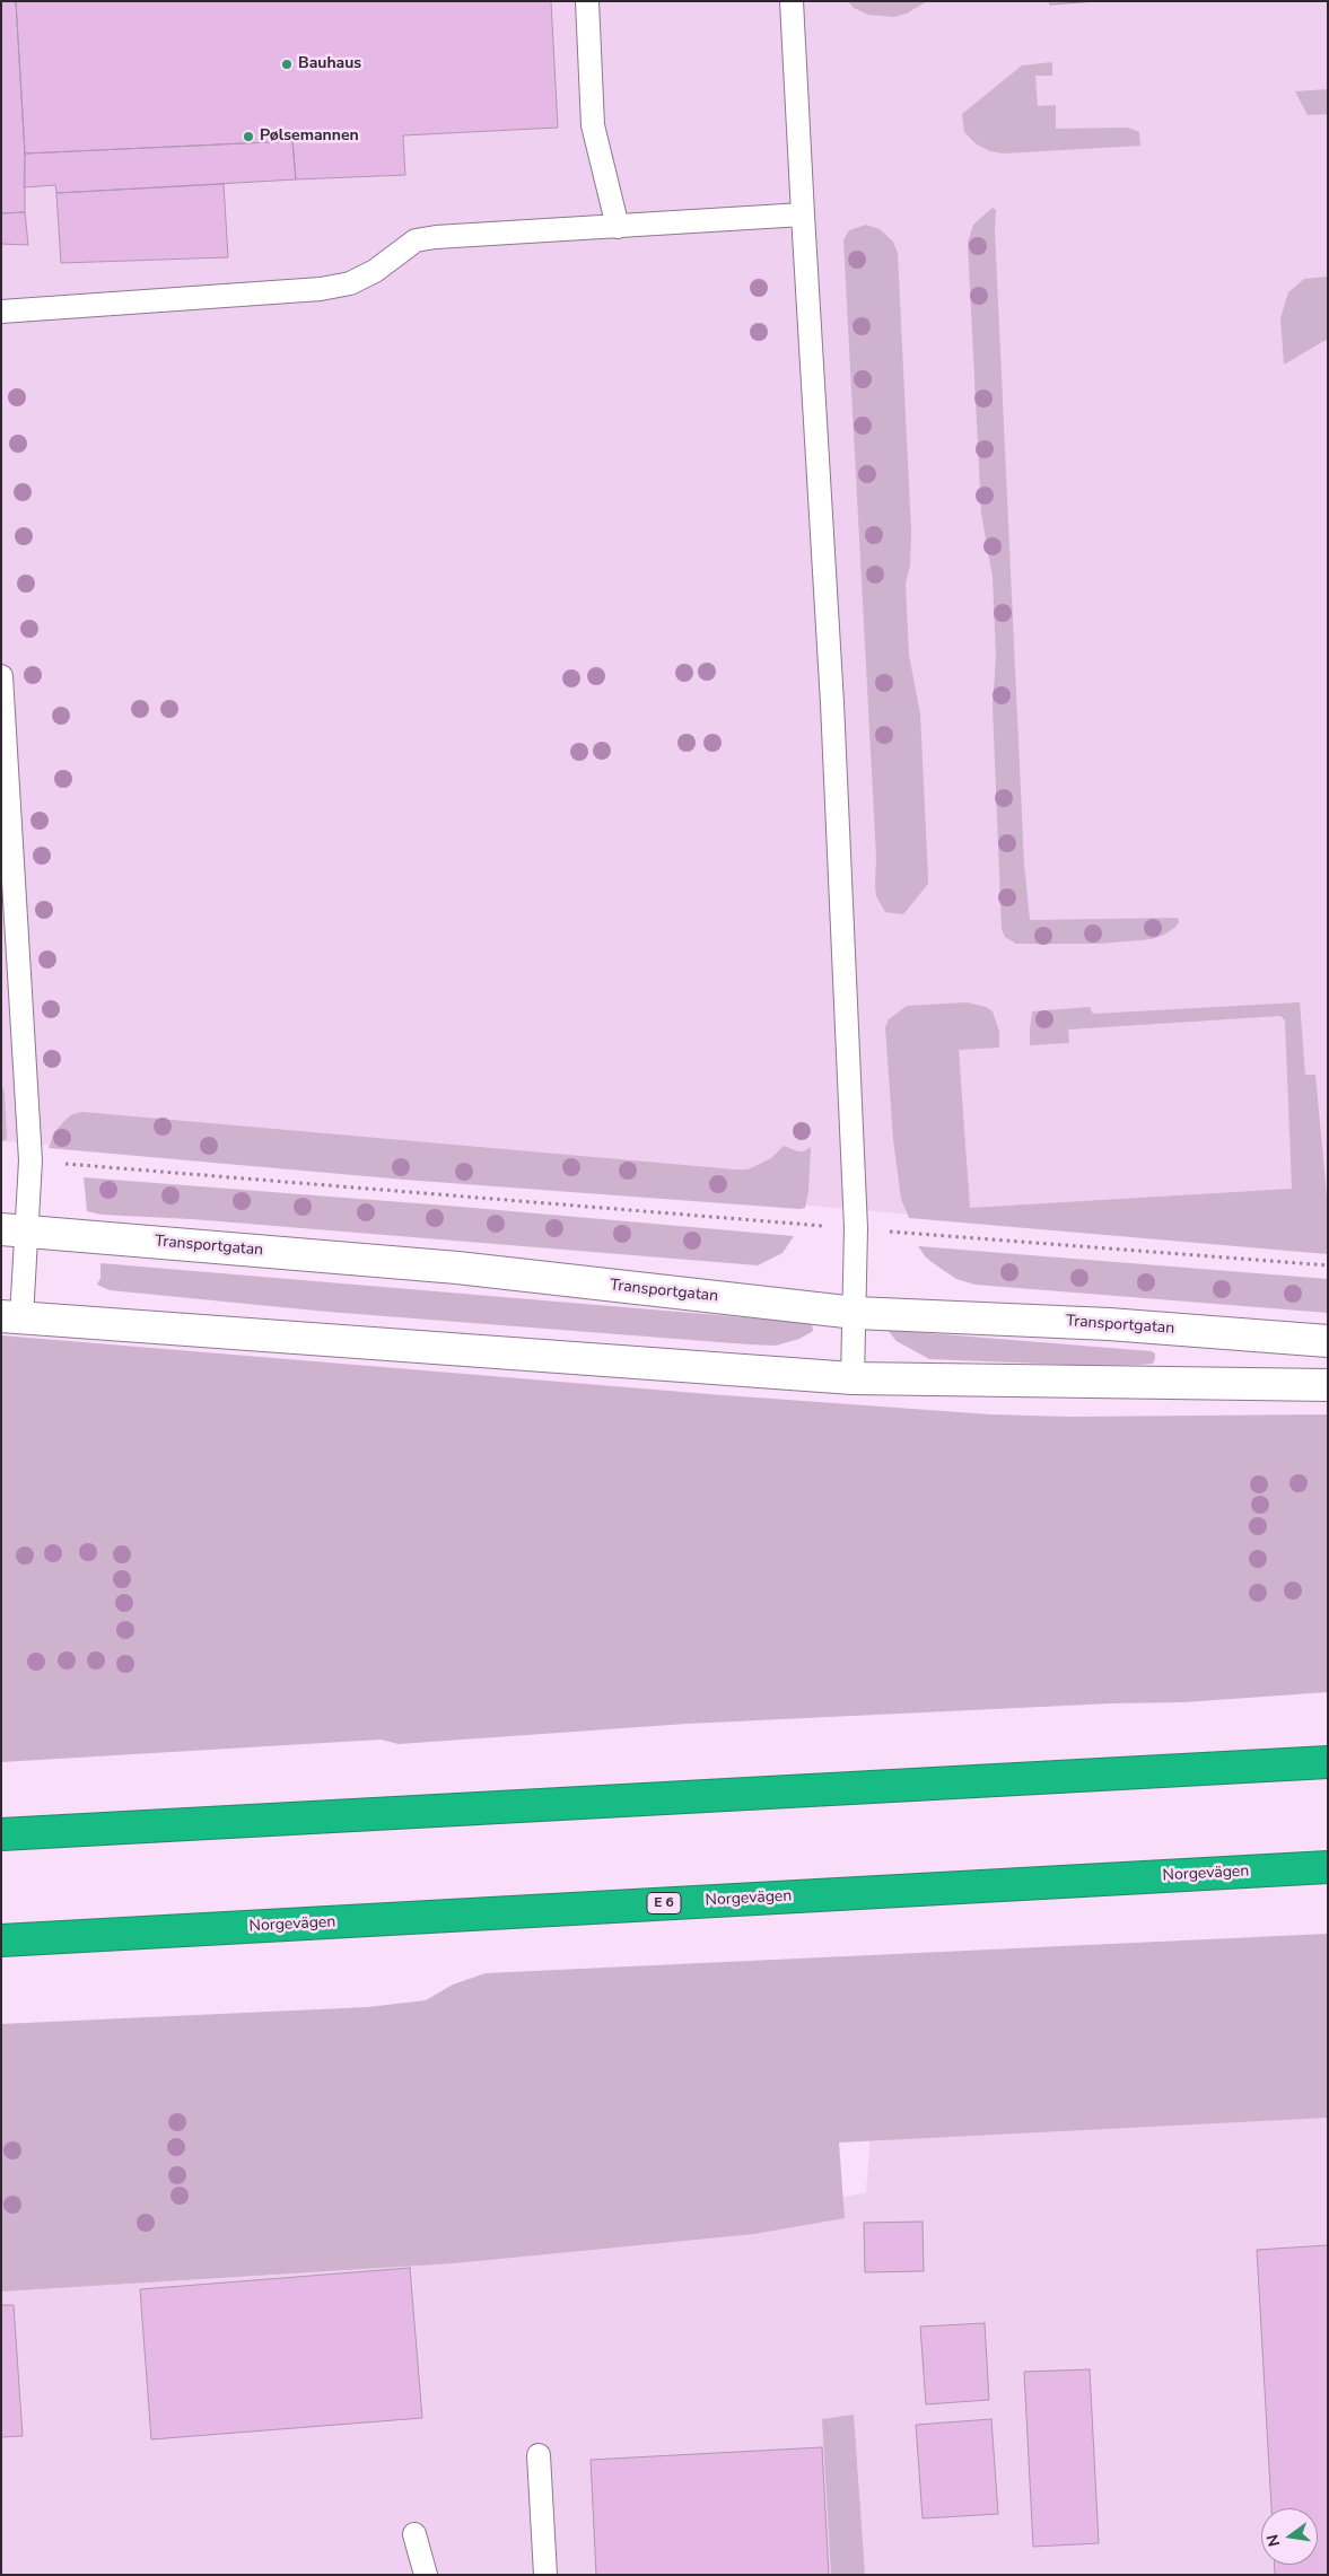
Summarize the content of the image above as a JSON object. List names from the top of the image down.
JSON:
{
  "streets": {
    "highway": ["Norgevägen", "E 6"],
    "street": ["Transportgatan"]
  },
  "places": ["Bauhaus", "Pølsemannen"],
  "north": "left"
}
